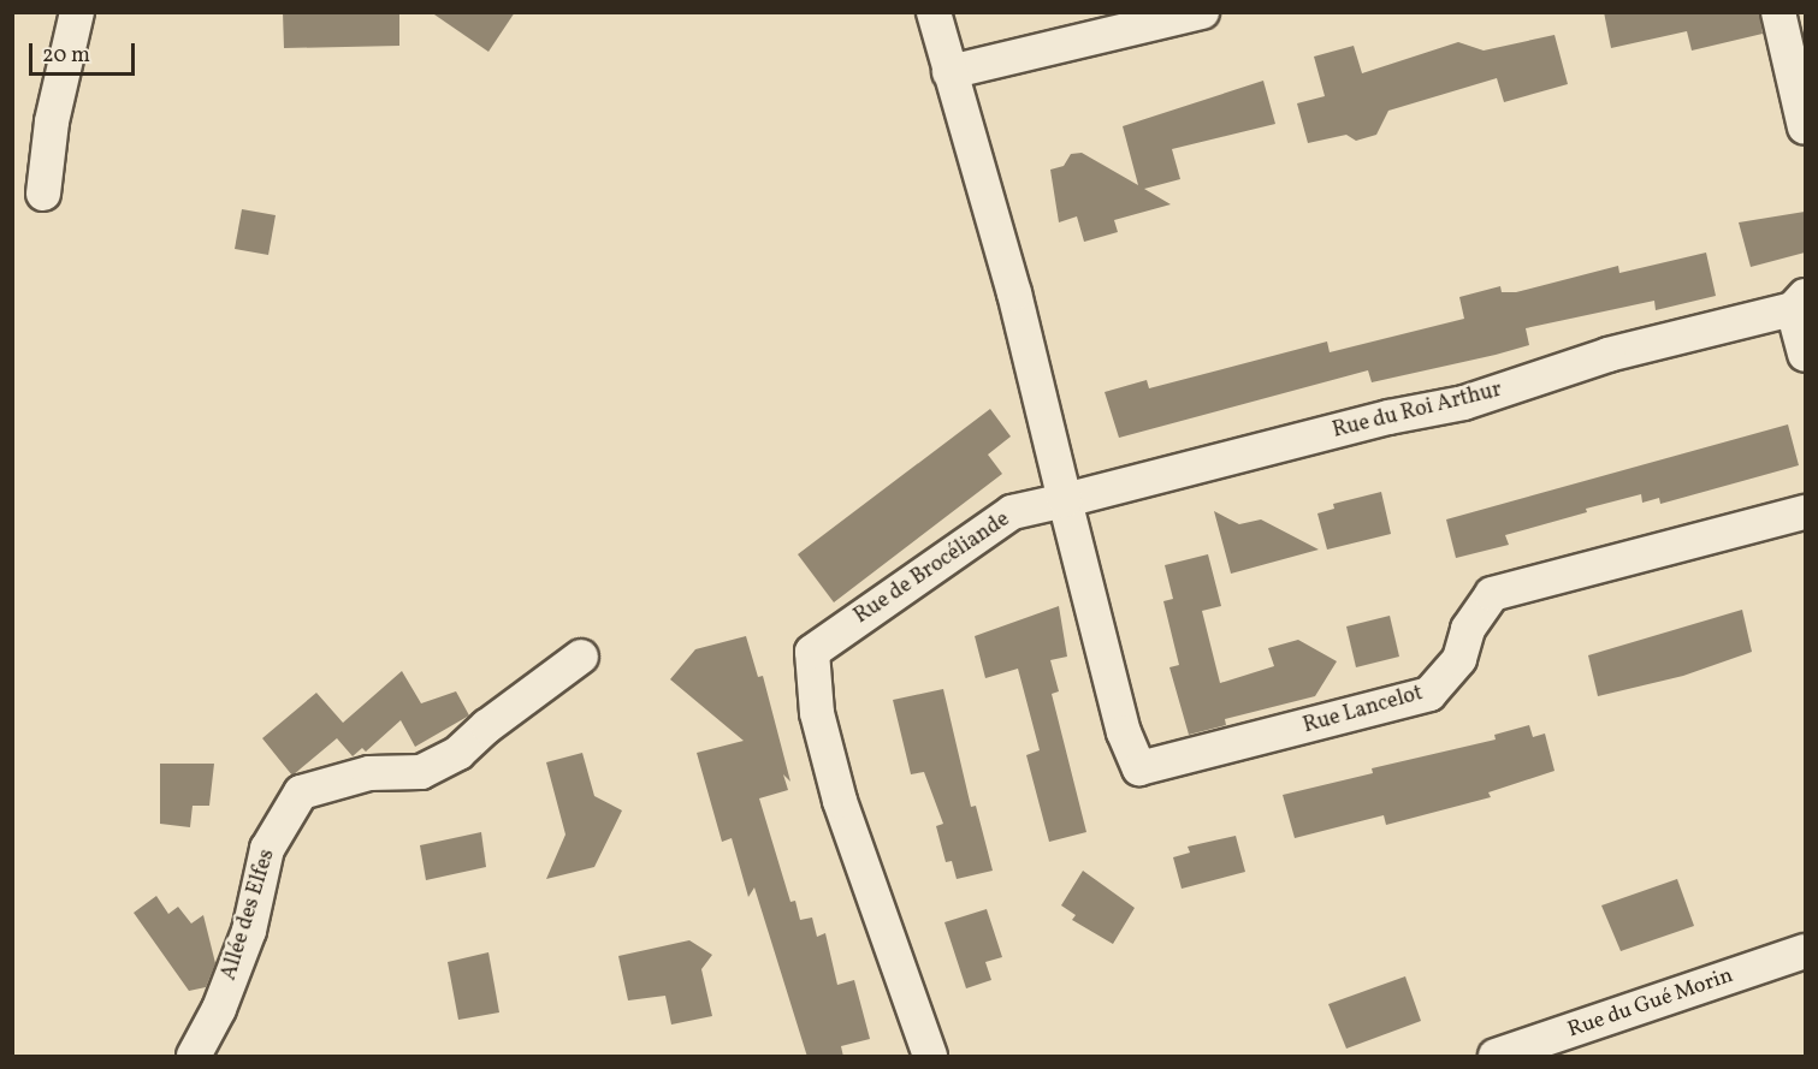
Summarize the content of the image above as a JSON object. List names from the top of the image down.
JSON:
{
  "streets": {
    "street": [
      "Rue du Roi Arthur",
      "Rue de Brocéliande",
      "Rue Lancelot",
      "Allée des Elfes",
      "Rue du Gué Morin"
    ]
  },
  "crossings": [
    ["Rue du Roi Arthur", "Rue de Brocéliande"],
    ["Rue du Roi Arthur", "Rue Lancelot"],
    ["Rue de Brocéliande", "Rue Lancelot"]
  ],
  "scale_bar": "20 m"
}
